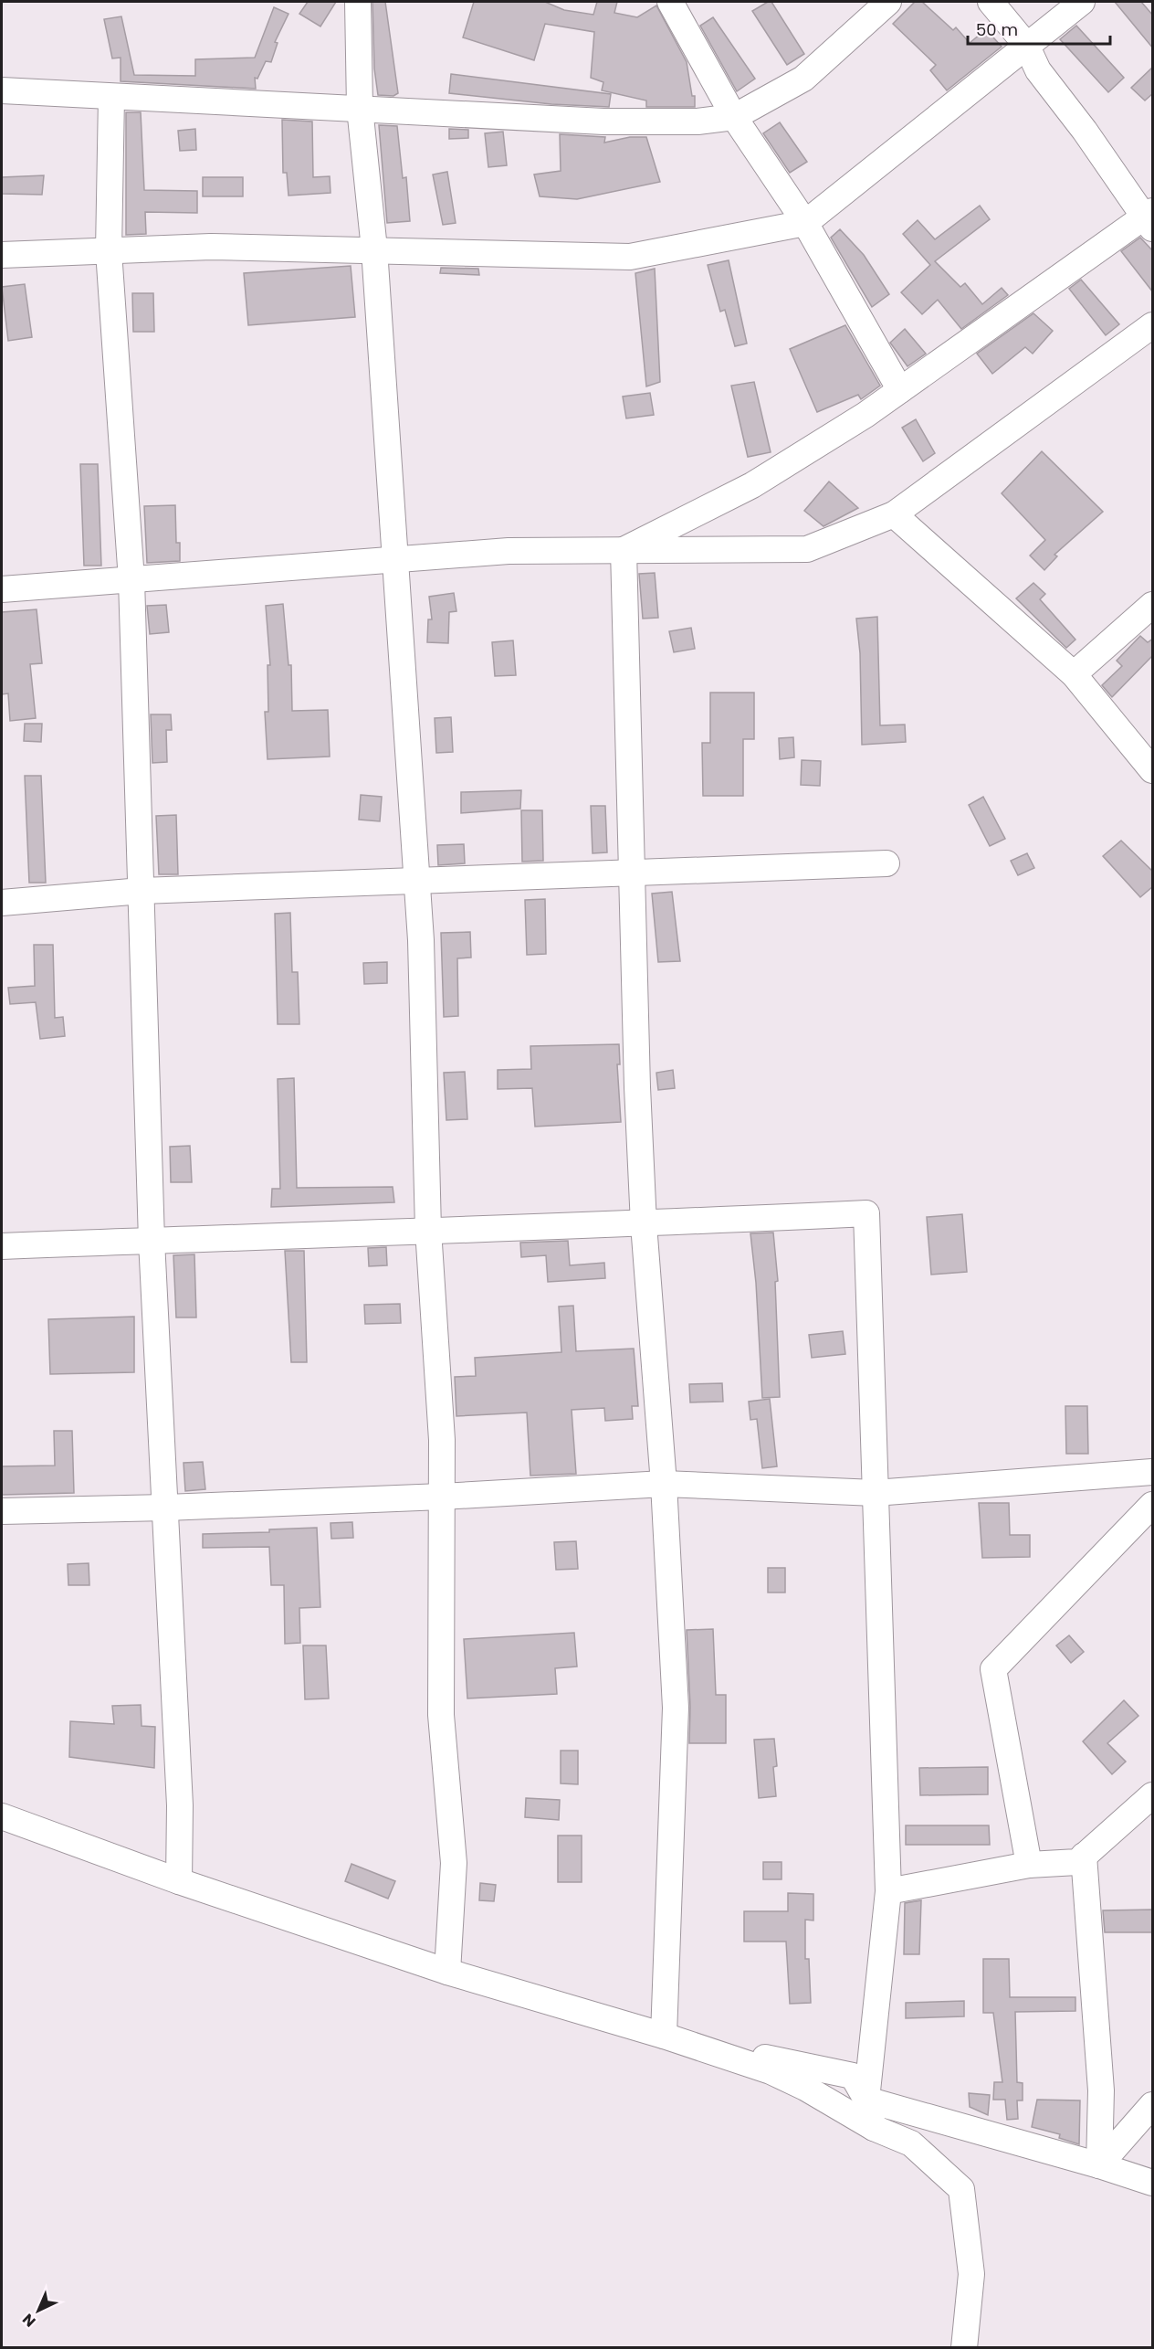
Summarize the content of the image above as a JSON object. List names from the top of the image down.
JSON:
{
  "scale_bar": "50 m",
  "north": "bottom left"
}
